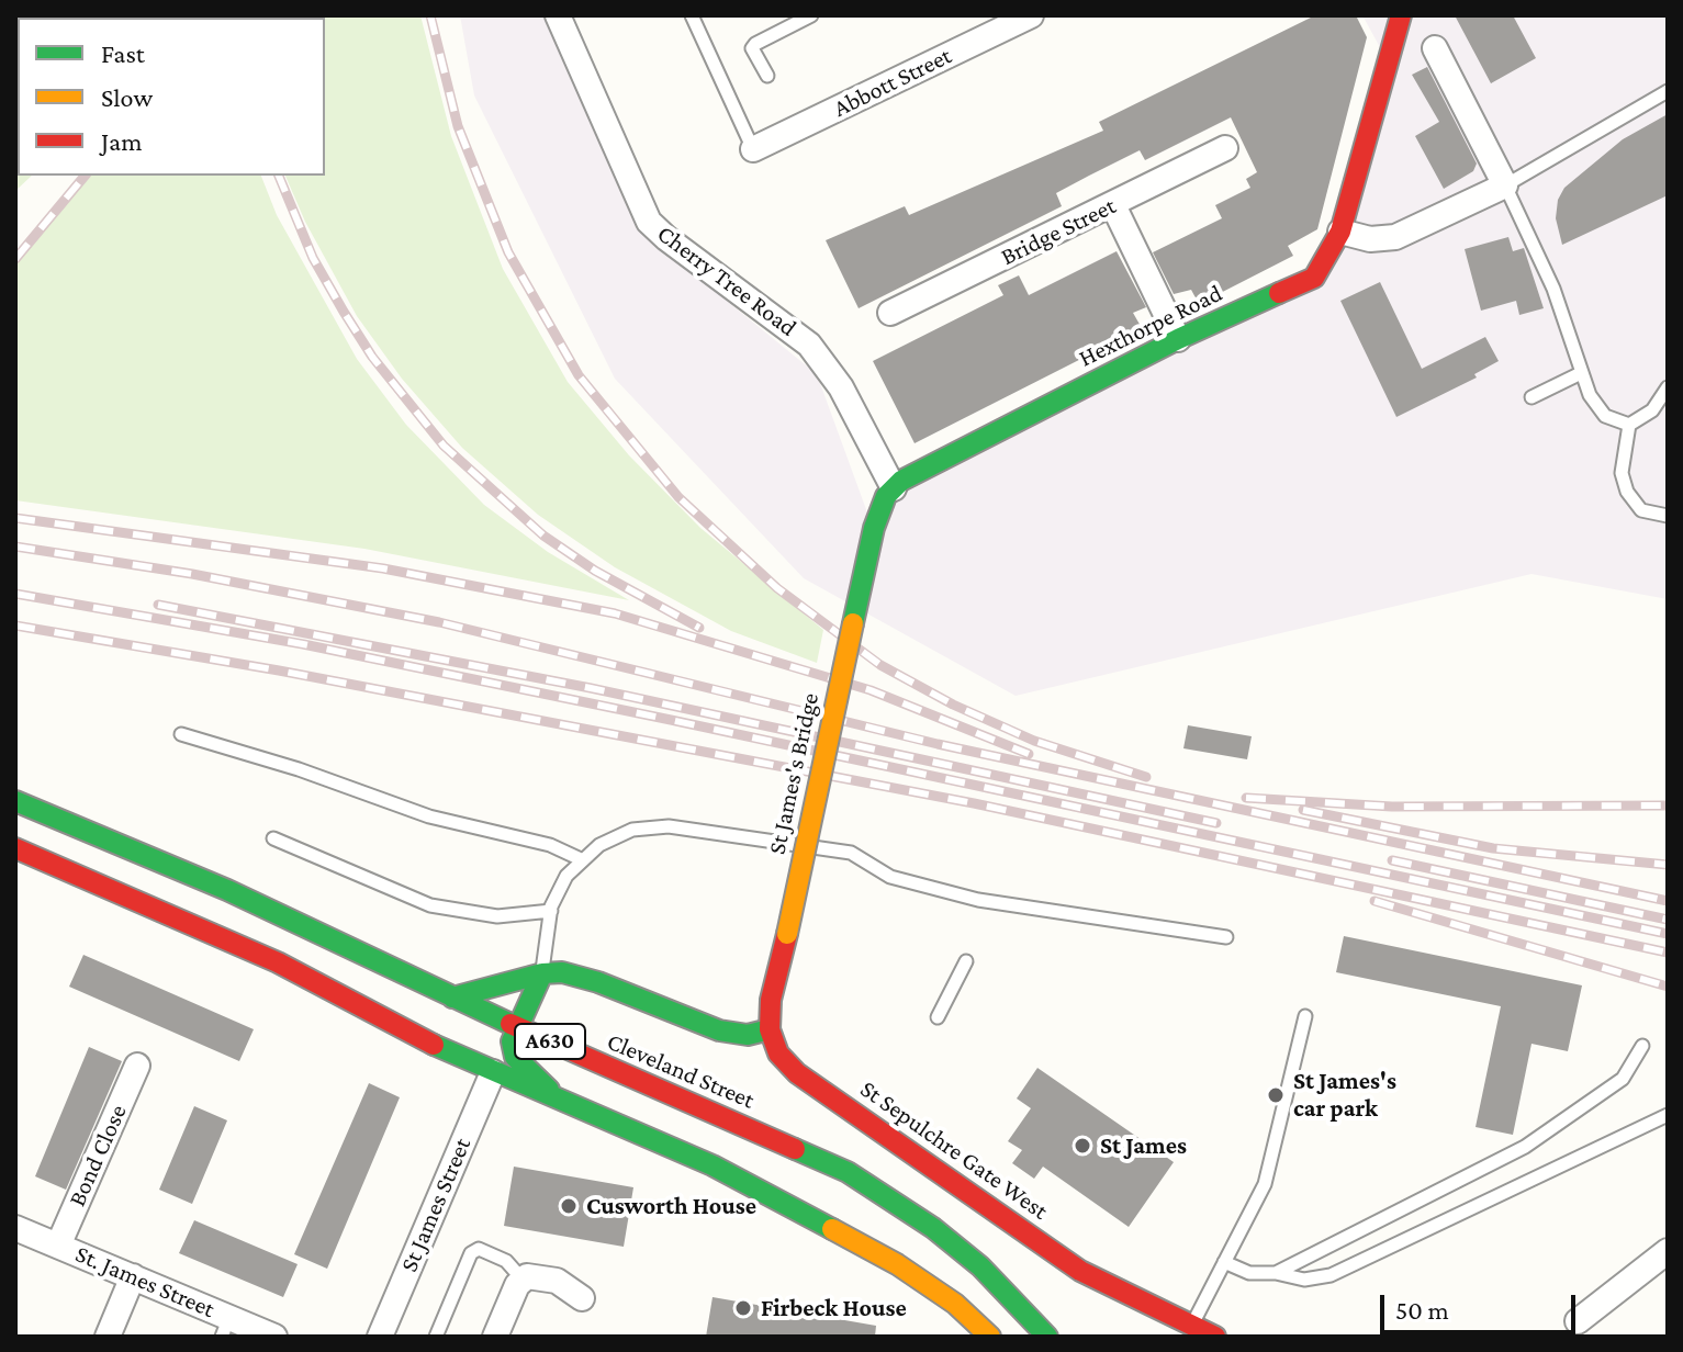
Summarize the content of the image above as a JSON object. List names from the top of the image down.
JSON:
{
  "streets": {
    "main road": [
      "Hexthorpe Road",
      "St James's Bridge",
      "A630",
      "Cleveland Street",
      "St Sepulchre Gate West"
    ],
    "street": [
      "Abbott Street",
      "Bridge Street",
      "Cherry Tree Road",
      "Bond Close",
      "St James Street",
      "St. James Street"
    ]
  },
  "crossings": [
    ["Cherry Tree Road", "Hexthorpe Road"],
    ["Cherry Tree Road", "St James's Bridge"],
    ["Hexthorpe Road", "St James's Bridge"],
    ["St James's Bridge", "St Sepulchre Gate West"],
    ["A630", "St James Street"],
    ["Bond Close", "St. James Street"]
  ],
  "places": [
    "St James's car park",
    "St James",
    "Cusworth House",
    "Firbeck House"
  ],
  "legend": ["Fast", "Slow", "Jam"],
  "scale_bar": "50 m"
}
